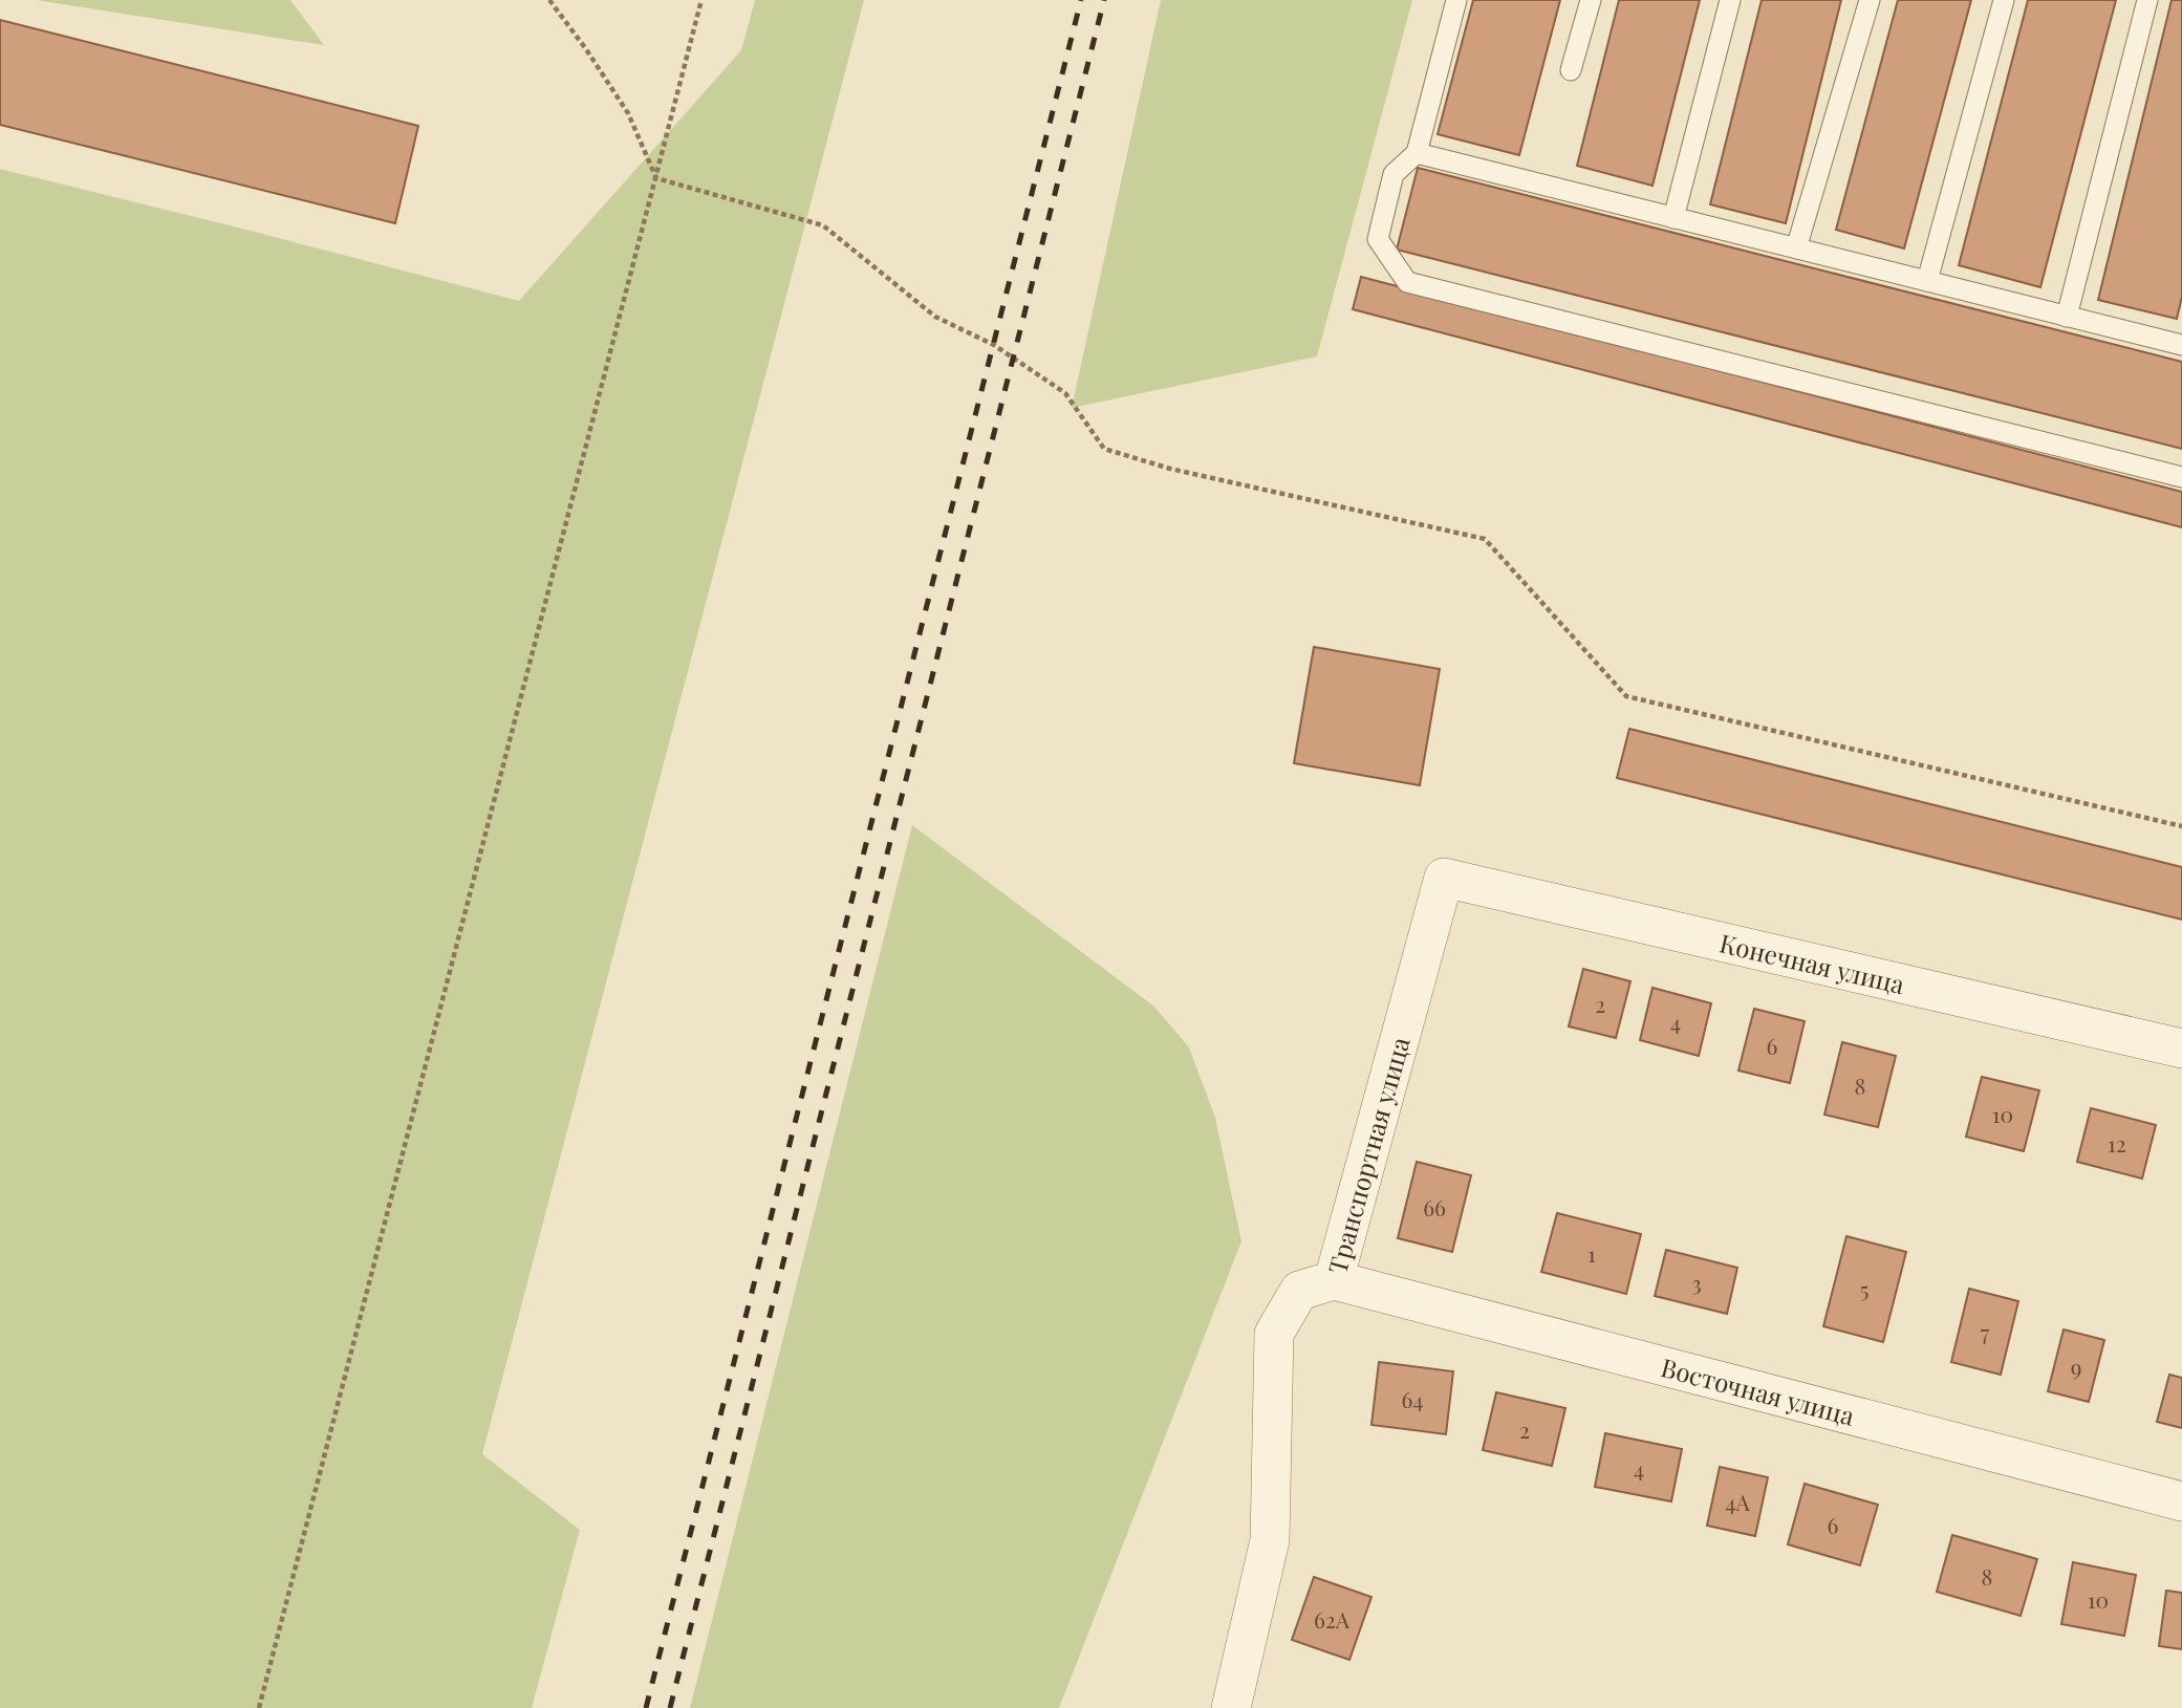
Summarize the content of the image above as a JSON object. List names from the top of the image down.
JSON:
{
  "streets": {
    "street": ["Конечная улица", "Транспортная улица", "Восточная улица"]
  },
  "crossings": [
    ["Конечная улица", "Транспортная улица"],
    ["Транспортная улица", "Восточная улица"]
  ],
  "house_numbers": [
    "2",
    "4",
    "6",
    "8",
    "10",
    "12",
    "66",
    "1",
    "3",
    "5",
    "7",
    "9",
    "64",
    "2",
    "4",
    "4А",
    "6",
    "8",
    "10",
    "62А"
  ]
}
